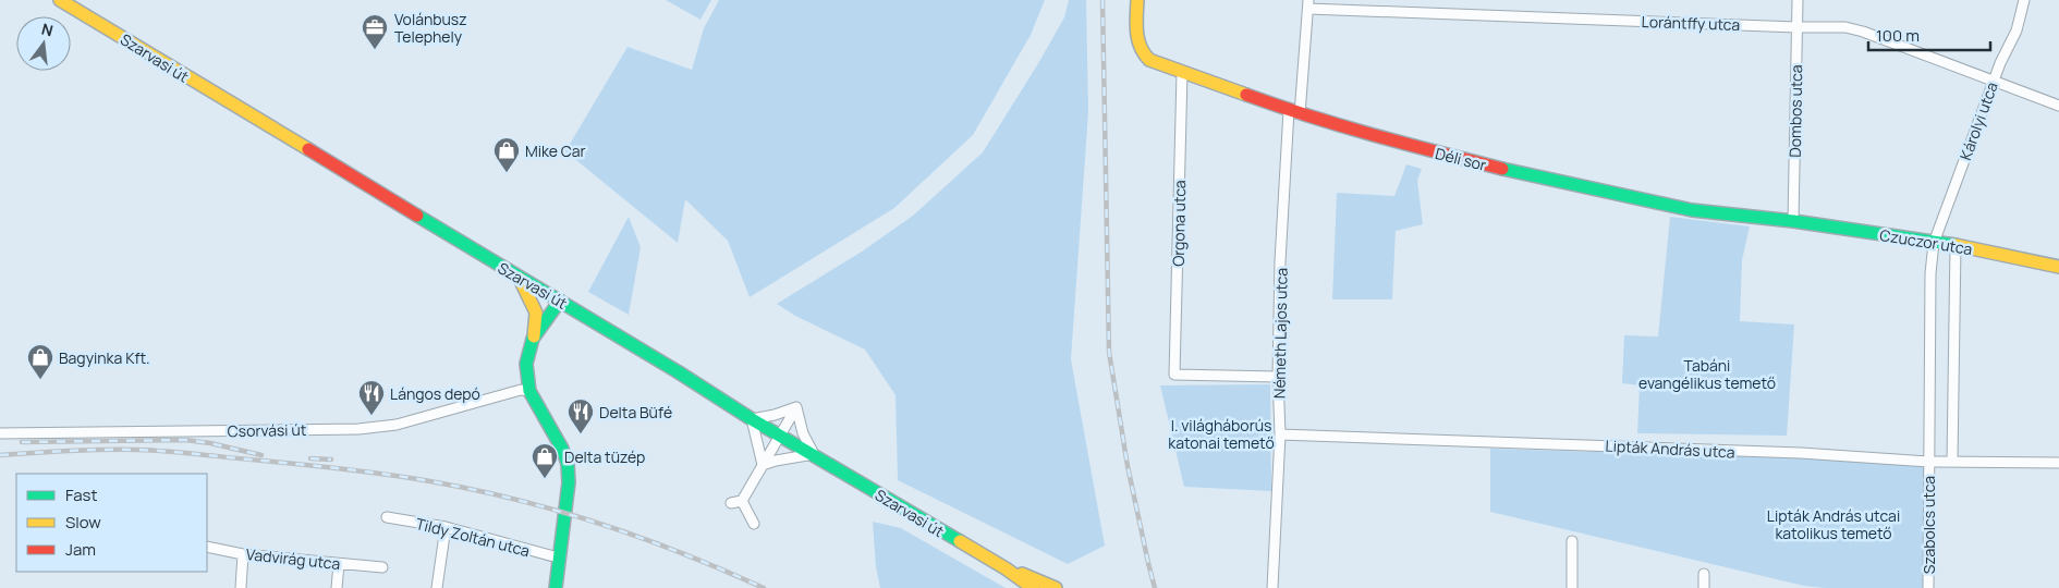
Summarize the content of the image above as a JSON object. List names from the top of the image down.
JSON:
{
  "streets": {
    "street": [
      "Lorántffy utca",
      "Szarvasi út",
      "Dombos utca",
      "Károlyi utca",
      "Déli sor",
      "Orgona utca",
      "Czuczor utca",
      "Németh Lajos utca",
      "Csorvási út",
      "Lipták András utca",
      "Szabolcs utca",
      "Tildy Zoltán utca",
      "Vadvirág utca"
    ]
  },
  "crossings": [
    ["Lorántffy utca", "Dombos utca"],
    ["Lorántffy utca", "Károlyi utca"],
    ["Lorántffy utca", "Németh Lajos utca"],
    ["Dombos utca", "Déli sor"],
    ["Dombos utca", "Czuczor utca"],
    ["Károlyi utca", "Czuczor utca"],
    ["Károlyi utca", "Lipták András utca"],
    ["Károlyi utca", "Szabolcs utca"],
    ["Déli sor", "Orgona utca"],
    ["Déli sor", "Czuczor utca"],
    ["Déli sor", "Németh Lajos utca"],
    ["Orgona utca", "Németh Lajos utca"],
    ["Németh Lajos utca", "Lipták András utca"],
    ["Lipták András utca", "Szabolcs utca"]
  ],
  "parks": ["Tabáni evangélikus temető", "I. világháborús katonai temető", "Lipták András utcai katolikus temető"],
  "places": {
    "office": ["Volánbusz Telephely"],
    "shop": ["Mike Car", "Bagyinka Kft.", "Delta tüzép"],
    "restaurant": ["Lángos depó", "Delta Büfé"]
  },
  "legend": ["Fast", "Slow", "Jam"],
  "scale_bar": "100 m",
  "north": "top"
}
